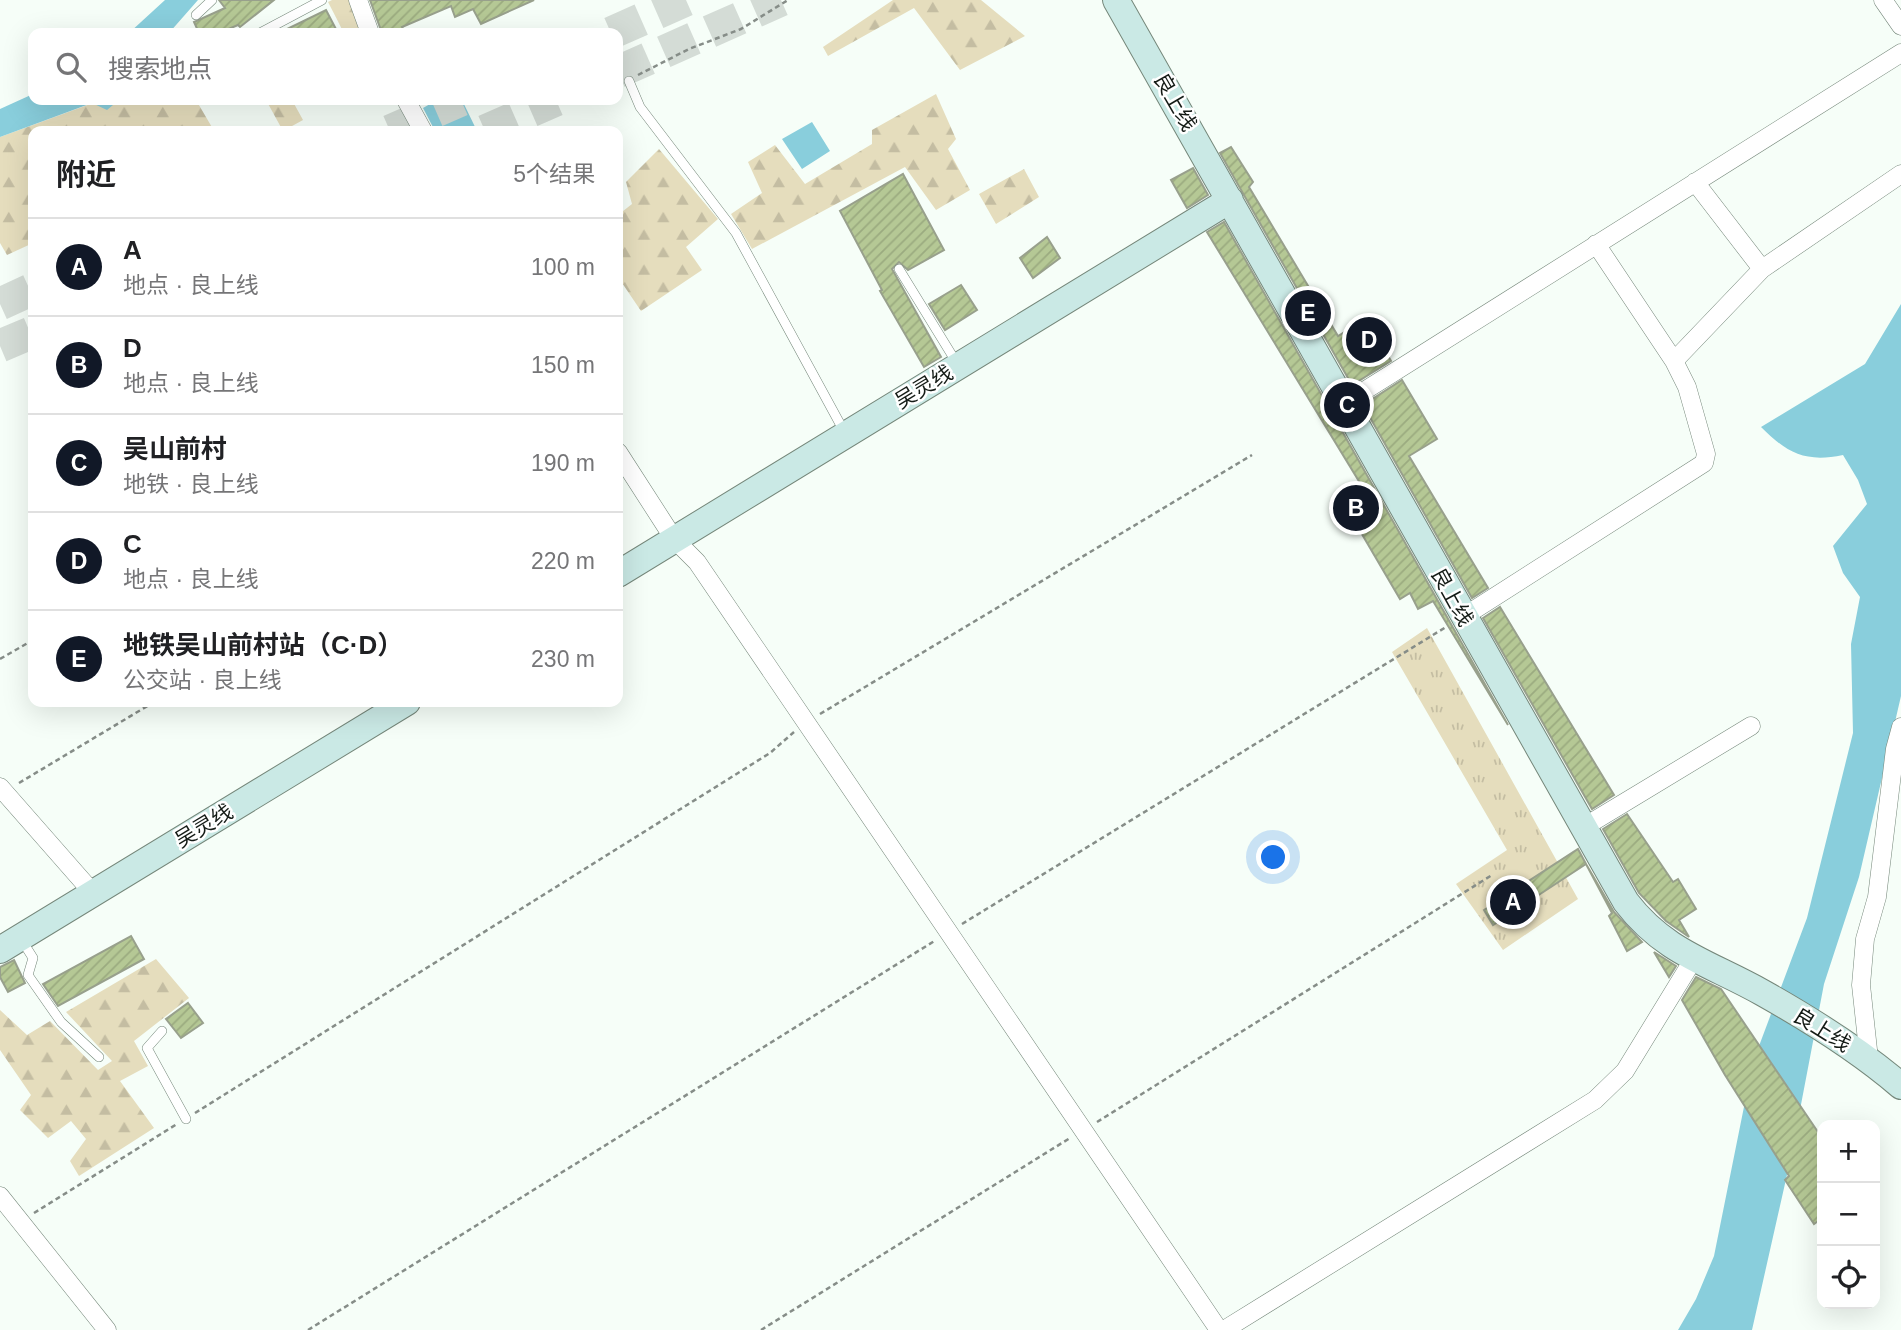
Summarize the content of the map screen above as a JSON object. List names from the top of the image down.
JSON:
{
  "streets": {
    "street": ["良上线", "吴灵线"]
  },
  "crossings": [
    ["良上线", "吴灵线"]
  ],
  "page": {
    "search": "搜索地点",
    "heading": ["附近", "5个结果"],
    "list": [
      {
        "mark": "A",
        "name": "A",
        "note": "地点 · 良上线",
        "value": "100 m"
      },
      {
        "mark": "B",
        "name": "D",
        "note": "地点 · 良上线",
        "value": "150 m"
      },
      {
        "mark": "C",
        "name": "吴山前村",
        "note": "地铁 · 良上线",
        "value": "190 m"
      },
      {
        "mark": "D",
        "name": "C",
        "note": "地点 · 良上线",
        "value": "220 m"
      },
      {
        "mark": "E",
        "name": "地铁吴山前村站（C·D）",
        "note": "公交站 · 良上线",
        "value": "230 m"
      }
    ],
    "pins": [
      "E",
      "D",
      "C",
      "B",
      "A"
    ],
    "map_buttons": ["+", "−"]
  }
}
